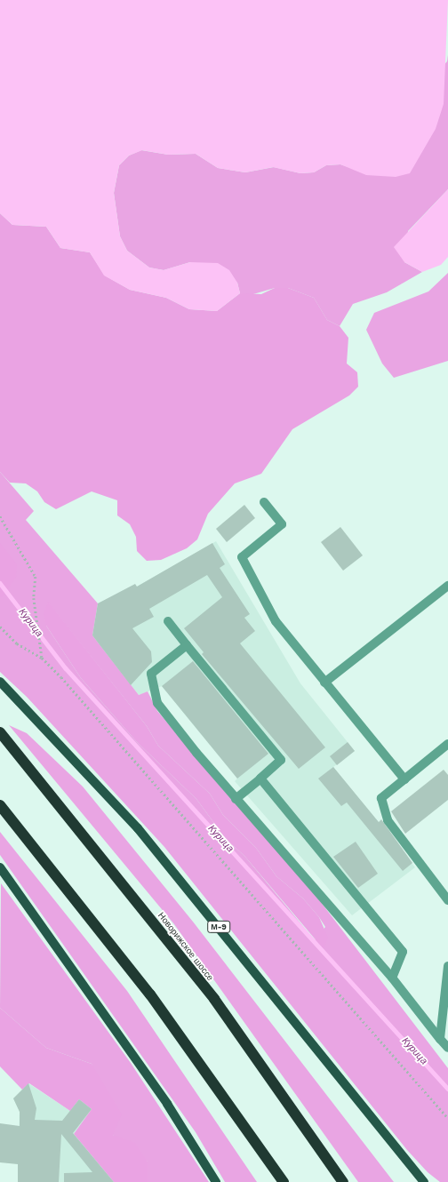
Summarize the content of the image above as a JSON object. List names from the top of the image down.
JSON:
{
  "streets": {
    "highway": ["Новорижское шоссе"],
    "main road": ["М-9"]
  },
  "water": ["Курица"]
}
